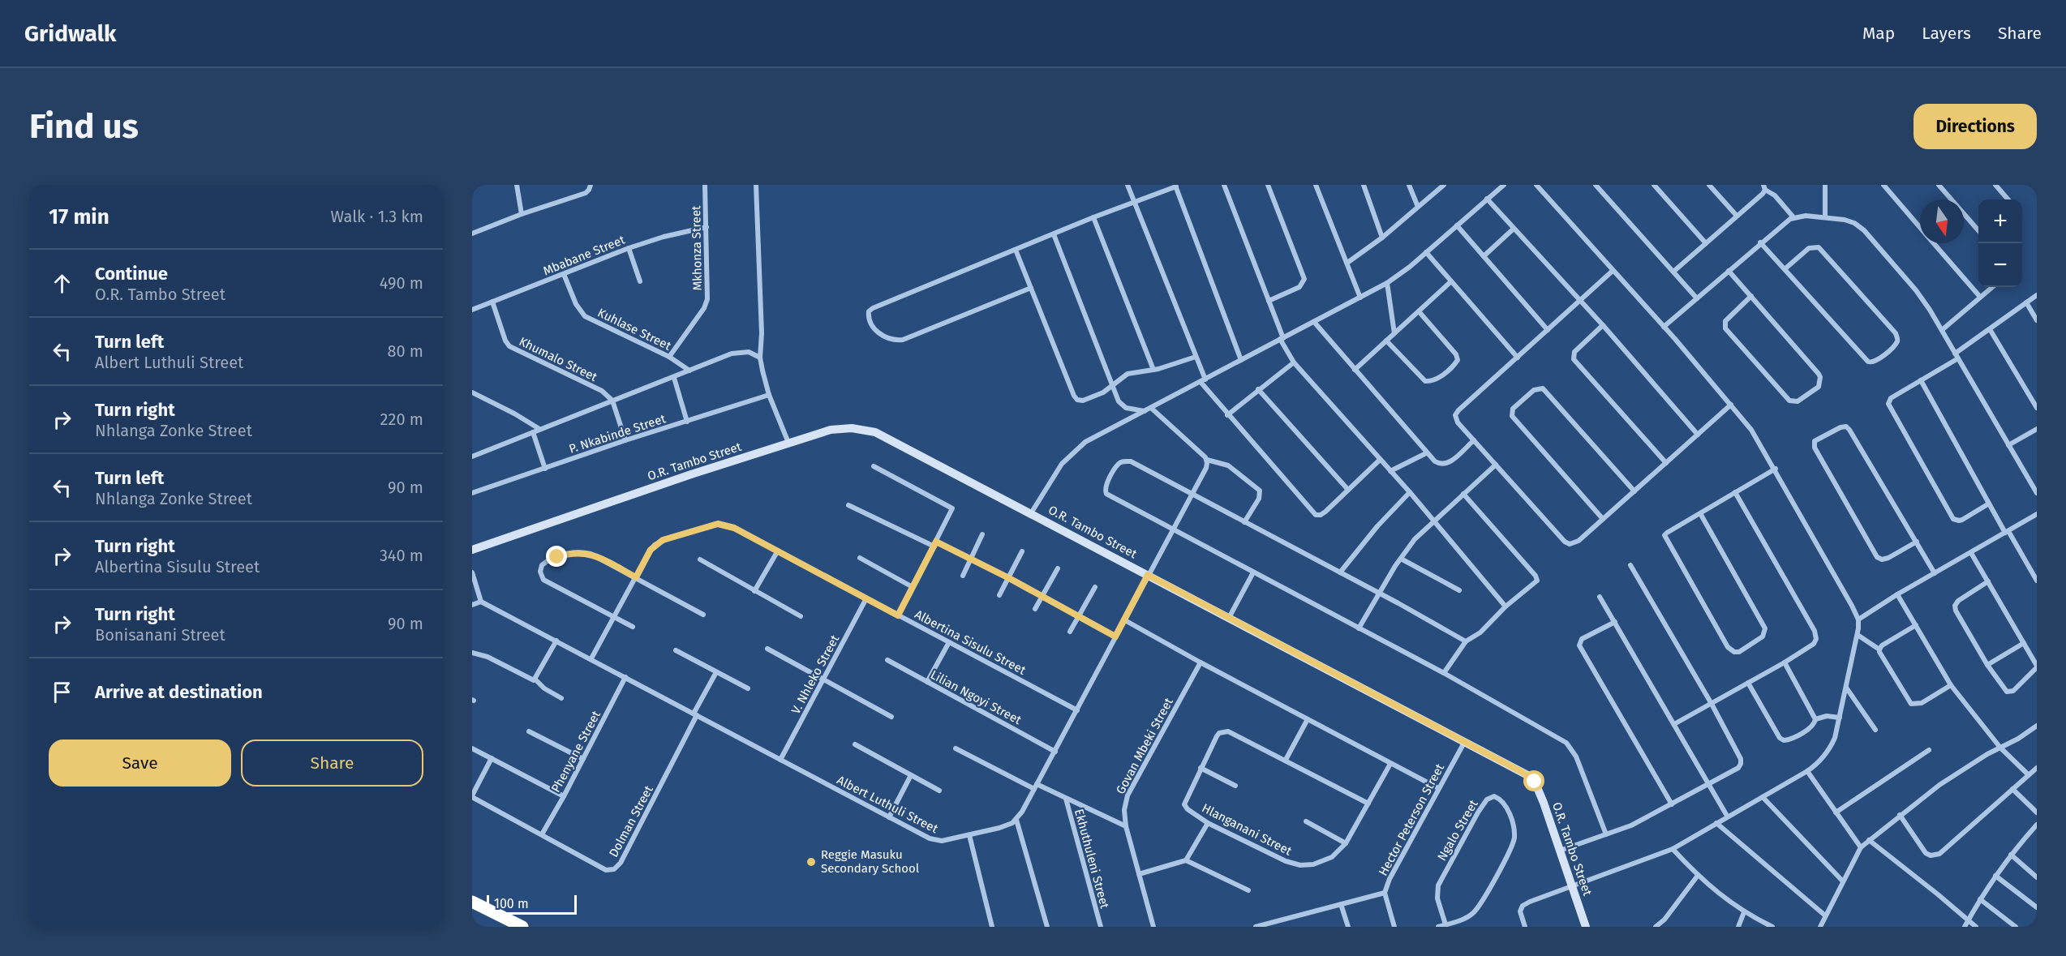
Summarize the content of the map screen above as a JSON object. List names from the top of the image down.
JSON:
{
  "streets": {
    "street": [
      "Mkhonza Street",
      "Mbabane Street",
      "Kuhlase Street",
      "Khumalo Street",
      "P. Nkabinde Street",
      "O.R. Tambo Street",
      "Albertina Sisulu Street",
      "V. Nhleko Street",
      "Lilian Ngoyi Street",
      "Govan Mbeki Street",
      "Phenyane Street",
      "Albert Luthuli Street",
      "Hector Peterson Street",
      "Dolman Street",
      "Hlanganani Street",
      "Ngalo Street",
      "Ekhuthuleni Street"
    ]
  },
  "crossings": [
    ["Mkhonza Street", "Mbabane Street"],
    ["Mkhonza Street", "Kuhlase Street"],
    ["Mbabane Street", "Kuhlase Street"],
    ["Mbabane Street", "Khumalo Street"],
    ["O.R. Tambo Street", "Hector Peterson Street"],
    ["Albertina Sisulu Street", "V. Nhleko Street"],
    ["Albertina Sisulu Street", "Albert Luthuli Street"],
    ["V. Nhleko Street", "Albert Luthuli Street"],
    ["Phenyane Street", "Albert Luthuli Street"],
    ["Phenyane Street", "Dolman Street"],
    ["Albert Luthuli Street", "Dolman Street"]
  ],
  "places": ["Reggie Masuku Secondary School"],
  "scale_bar": "100 m",
  "north": "bottom",
  "page": {
    "header": "Gridwalk",
    "nav": ["Map", "Layers", "Share"],
    "buttons": [
      "Directions",
      ["Save", "Share"]
    ],
    "title": "Find us",
    "heading": ["17 min", "Walk · 1.3 km"],
    "map_buttons": ["+", "−"],
    "list": [
      ["Continue", "O.R. Tambo Street", "490 m"],
      ["Turn left", "Albert Luthuli Street", "80 m"],
      ["Turn right", "Nhlanga Zonke Street", "220 m"],
      ["Turn left", "Nhlanga Zonke Street", "90 m"],
      ["Turn right", "Albertina Sisulu Street", "340 m"],
      ["Turn right", "Bonisanani Street", "90 m"],
      "Arrive at destination"
    ],
    "scale": "100 m"
  }
}
